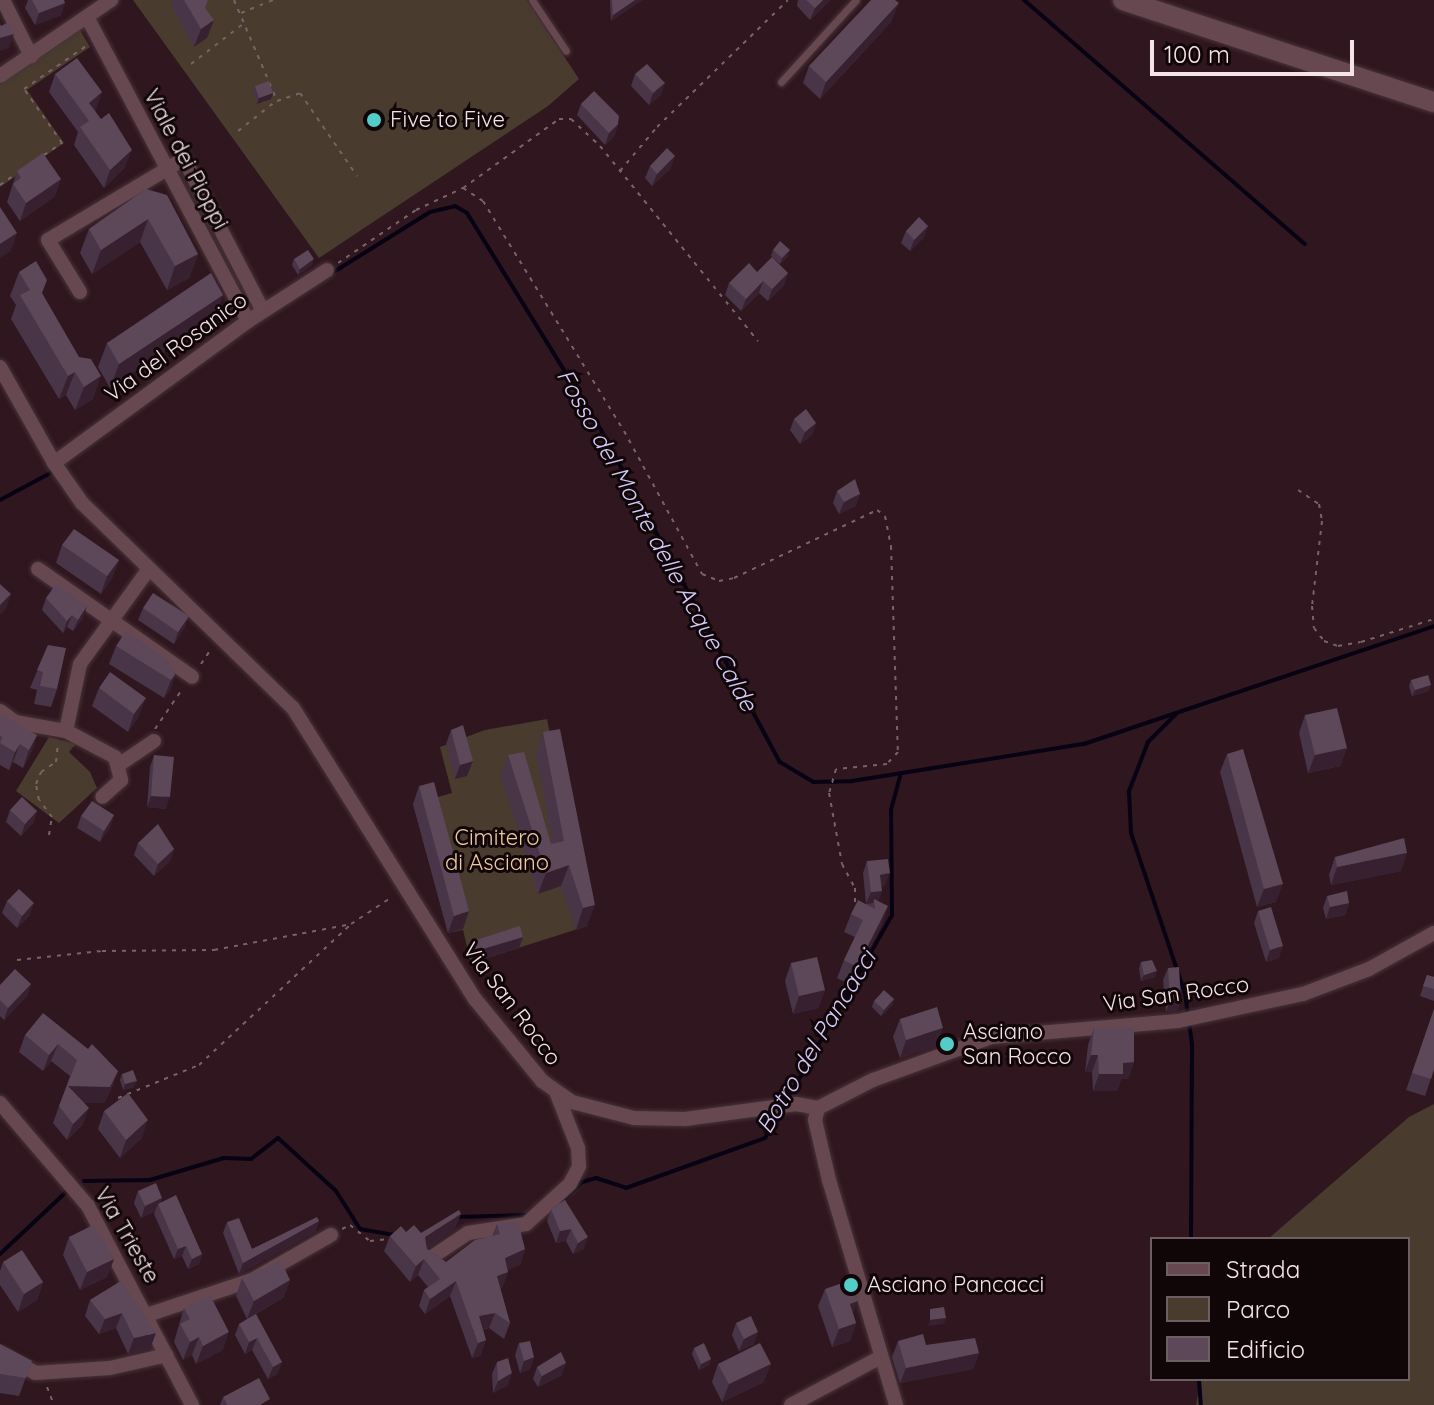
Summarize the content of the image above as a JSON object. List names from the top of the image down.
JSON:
{
  "streets": {
    "street": [
      "Viale dei Pioppi",
      "Via del Rosanico",
      "Via San Rocco",
      "Via Trieste"
    ]
  },
  "crossings": [
    ["Viale dei Pioppi", "Via del Rosanico"],
    ["Via del Rosanico", "Via San Rocco"]
  ],
  "water": ["Fosso del Monte delle Acque Calde", "Botro del Pancacci"],
  "parks": ["Cimitero di Asciano"],
  "places": ["Five to Five", "Asciano San Rocco", "Asciano Pancacci"],
  "legend": ["Strada", "Parco", "Edificio"],
  "scale_bar": "100 m"
}
